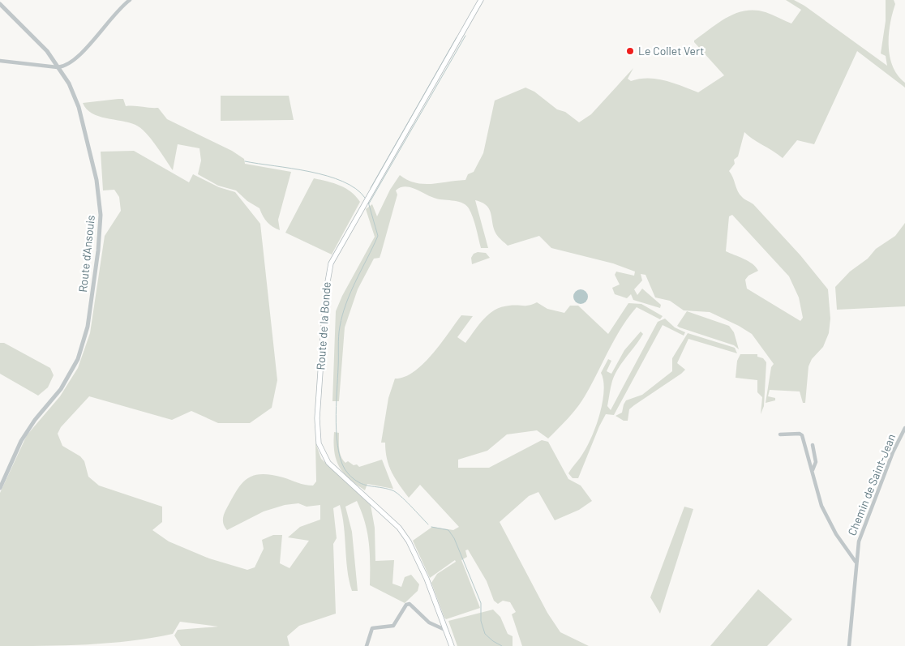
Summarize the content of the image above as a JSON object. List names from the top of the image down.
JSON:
{
  "streets": {
    "main road": ["Route de la Bonde"],
    "street": ["Route d'Ansouis", "Chemin de Saint-Jean"]
  },
  "places": ["Le Collet Vert"]
}
